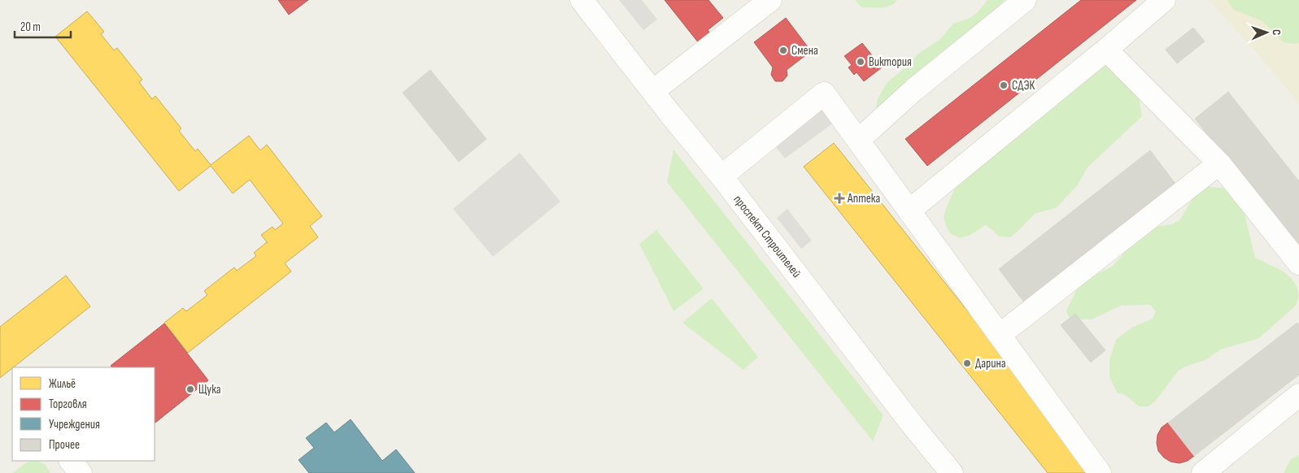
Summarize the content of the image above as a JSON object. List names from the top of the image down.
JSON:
{
  "streets": {
    "street": ["проспект Строителей"]
  },
  "places": {
    "other": [
      "Смена",
      "Виктория",
      "СДЭК",
      "Дарина",
      "Щука"
    ],
    "health": ["Аптека"]
  },
  "legend": [
    "Жильё",
    "Торговля",
    "Учреждения",
    "Прочее"
  ],
  "scale_bar": "20 m",
  "north": "right"
}
